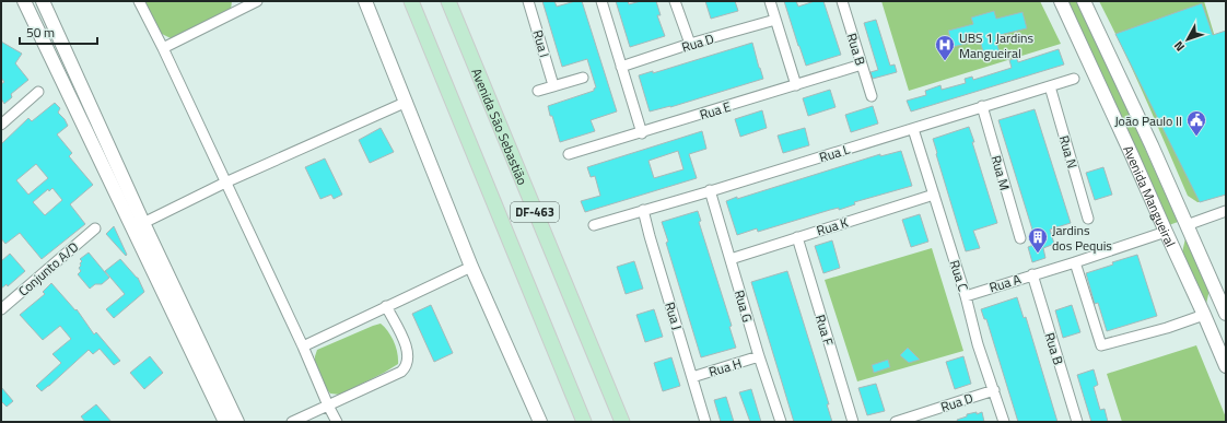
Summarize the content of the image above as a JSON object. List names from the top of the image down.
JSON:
{
  "streets": {
    "main road": ["Avenida São Sebastião", "DF-463"],
    "street": [
      "Rua D",
      "Rua I",
      "Rua B",
      "Rua E",
      "Rua N",
      "Rua L",
      "Rua M",
      "Avenida Mangueiral",
      "Rua K",
      "Conjunto A/D",
      "Rua C",
      "Rua A",
      "Rua G",
      "Rua J",
      "Rua F",
      "Rua H"
    ]
  },
  "crossings": [
    ["Rua D", "Rua C"],
    ["Rua B", "Rua E"],
    ["Rua B", "Rua A"],
    ["Rua N", "Rua L"],
    ["Rua L", "Rua M"],
    ["Rua L", "Rua C"],
    ["Rua L", "Rua G"],
    ["Rua L", "Rua J"],
    ["Avenida Mangueiral", "Rua A"],
    ["Rua K", "Rua C"],
    ["Rua K", "Rua G"],
    ["Rua K", "Rua F"],
    ["Rua C", "Rua A"],
    ["Rua G", "Rua H"],
    ["Rua J", "Rua H"]
  ],
  "places": {
    "hospital": ["UBS 1 Jardins Mangueiral"],
    "public building": ["João Paulo II"],
    "building": ["Jardins dos Pequis"]
  },
  "scale_bar": "50 m",
  "north": "bottom left"
}
